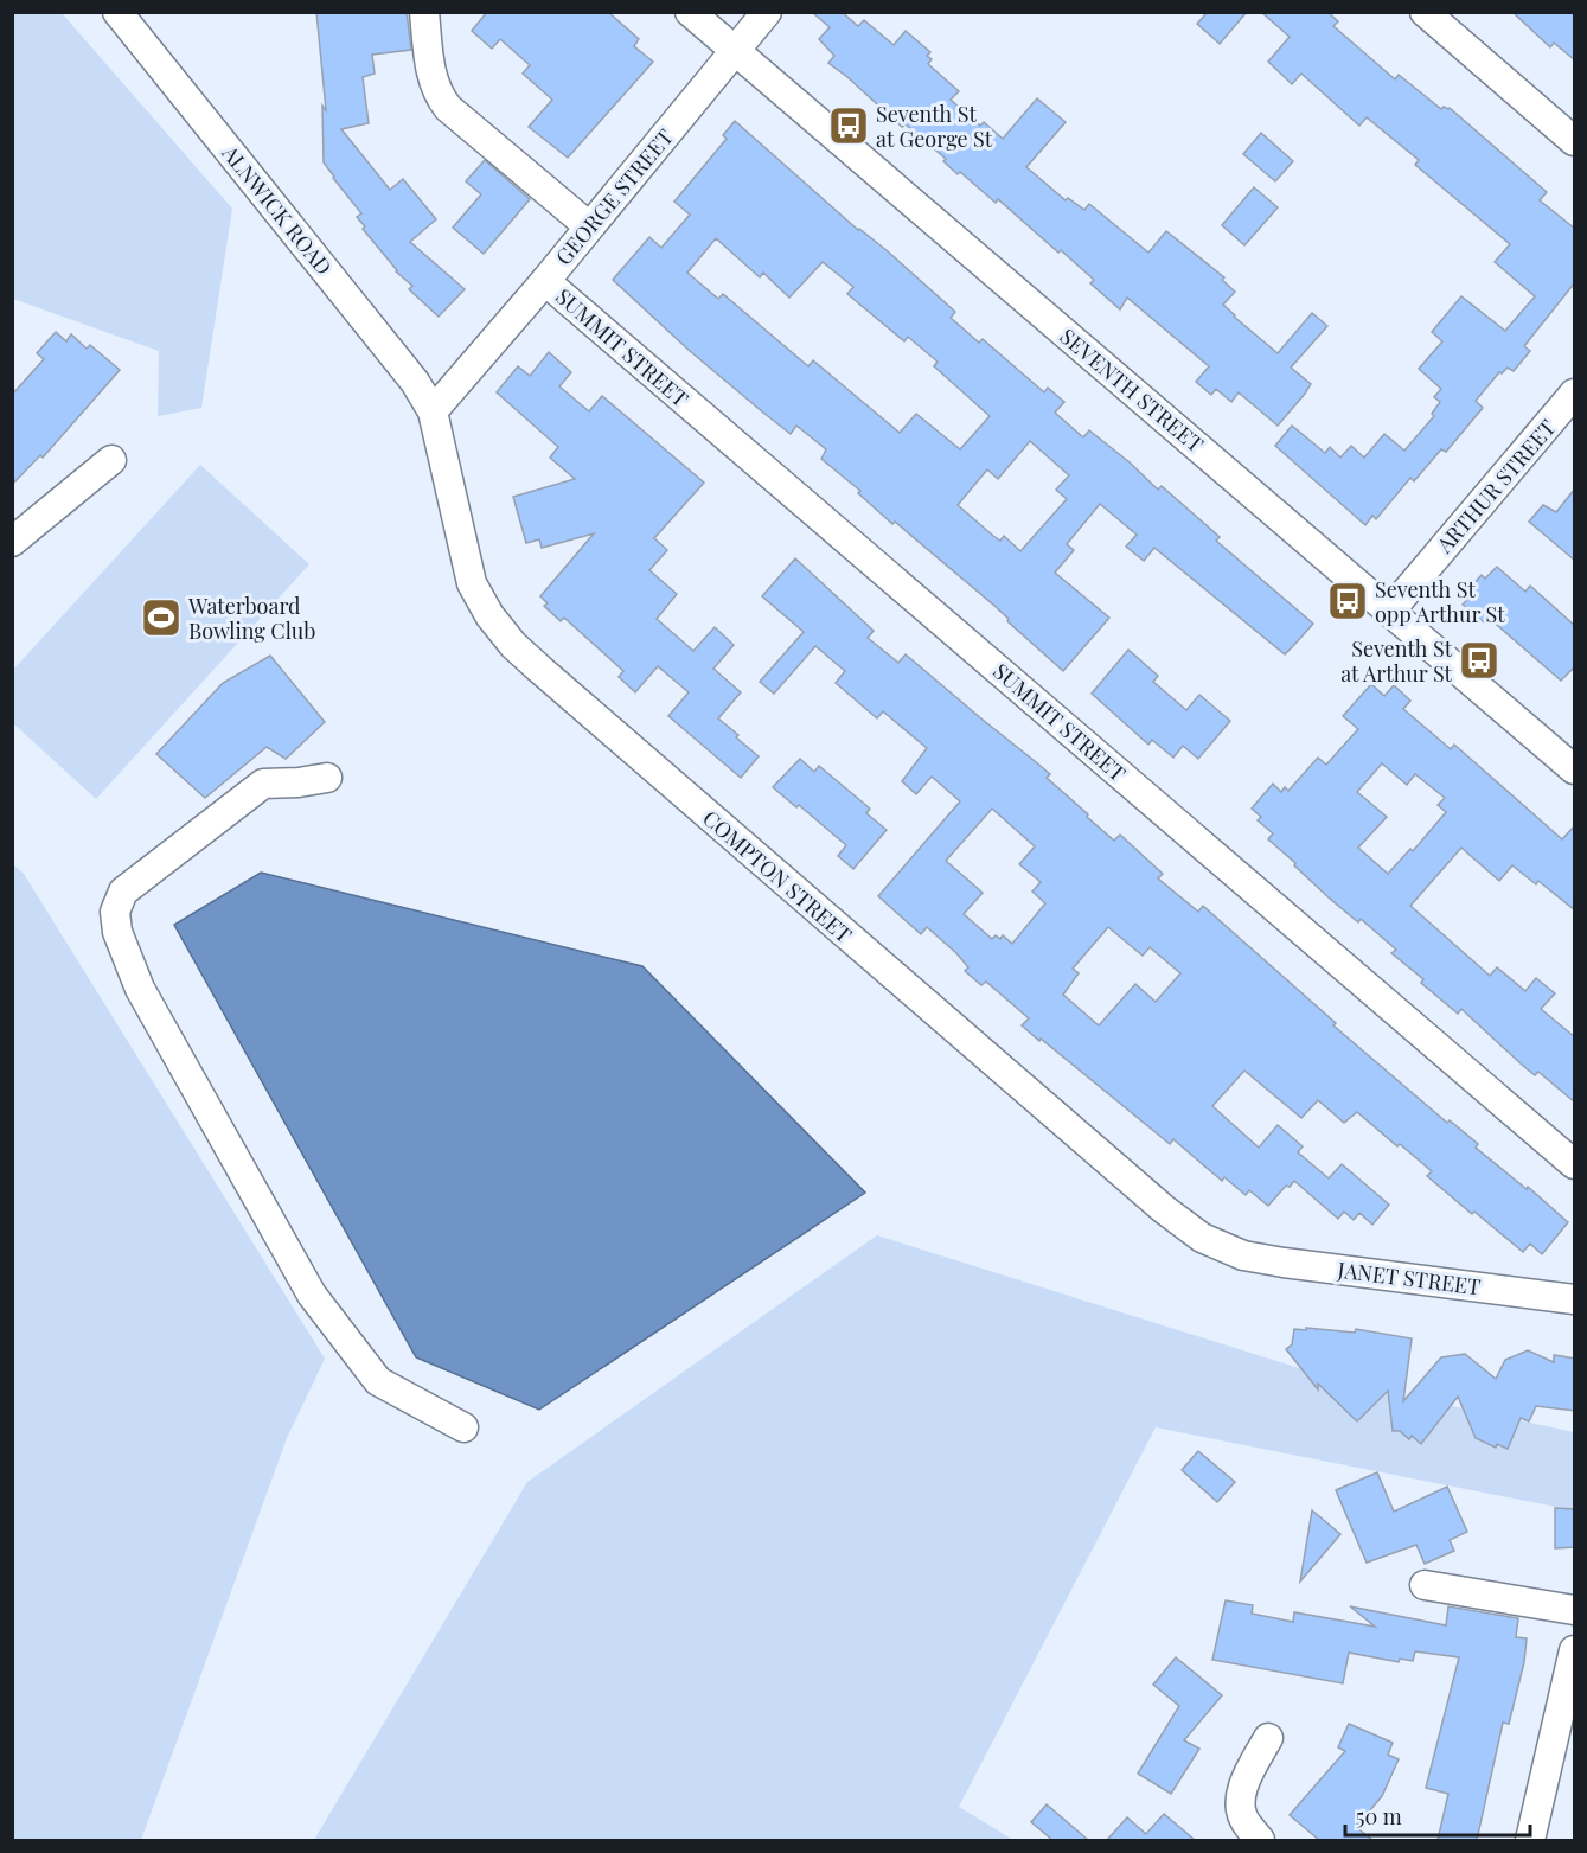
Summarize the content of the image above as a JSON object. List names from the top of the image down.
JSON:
{
  "streets": {
    "street": [
      "GEORGE STREET",
      "ALNWICK ROAD",
      "SUMMIT STREET",
      "SEVENTH STREET",
      "ARTHUR STREET",
      "COMPTON STREET",
      "JANET STREET"
    ]
  },
  "crossings": [
    ["GEORGE STREET", "ALNWICK ROAD"],
    ["GEORGE STREET", "SUMMIT STREET"],
    ["GEORGE STREET", "SEVENTH STREET"],
    ["GEORGE STREET", "COMPTON STREET"],
    ["ALNWICK ROAD", "COMPTON STREET"],
    ["SEVENTH STREET", "ARTHUR STREET"],
    ["COMPTON STREET", "JANET STREET"]
  ],
  "places": {
    "bus stop": ["Seventh St at George St", "Seventh St opp Arthur St", "Seventh St at Arthur St"],
    "sports": ["Waterboard Bowling Club"]
  },
  "scale_bar": "50 m"
}
